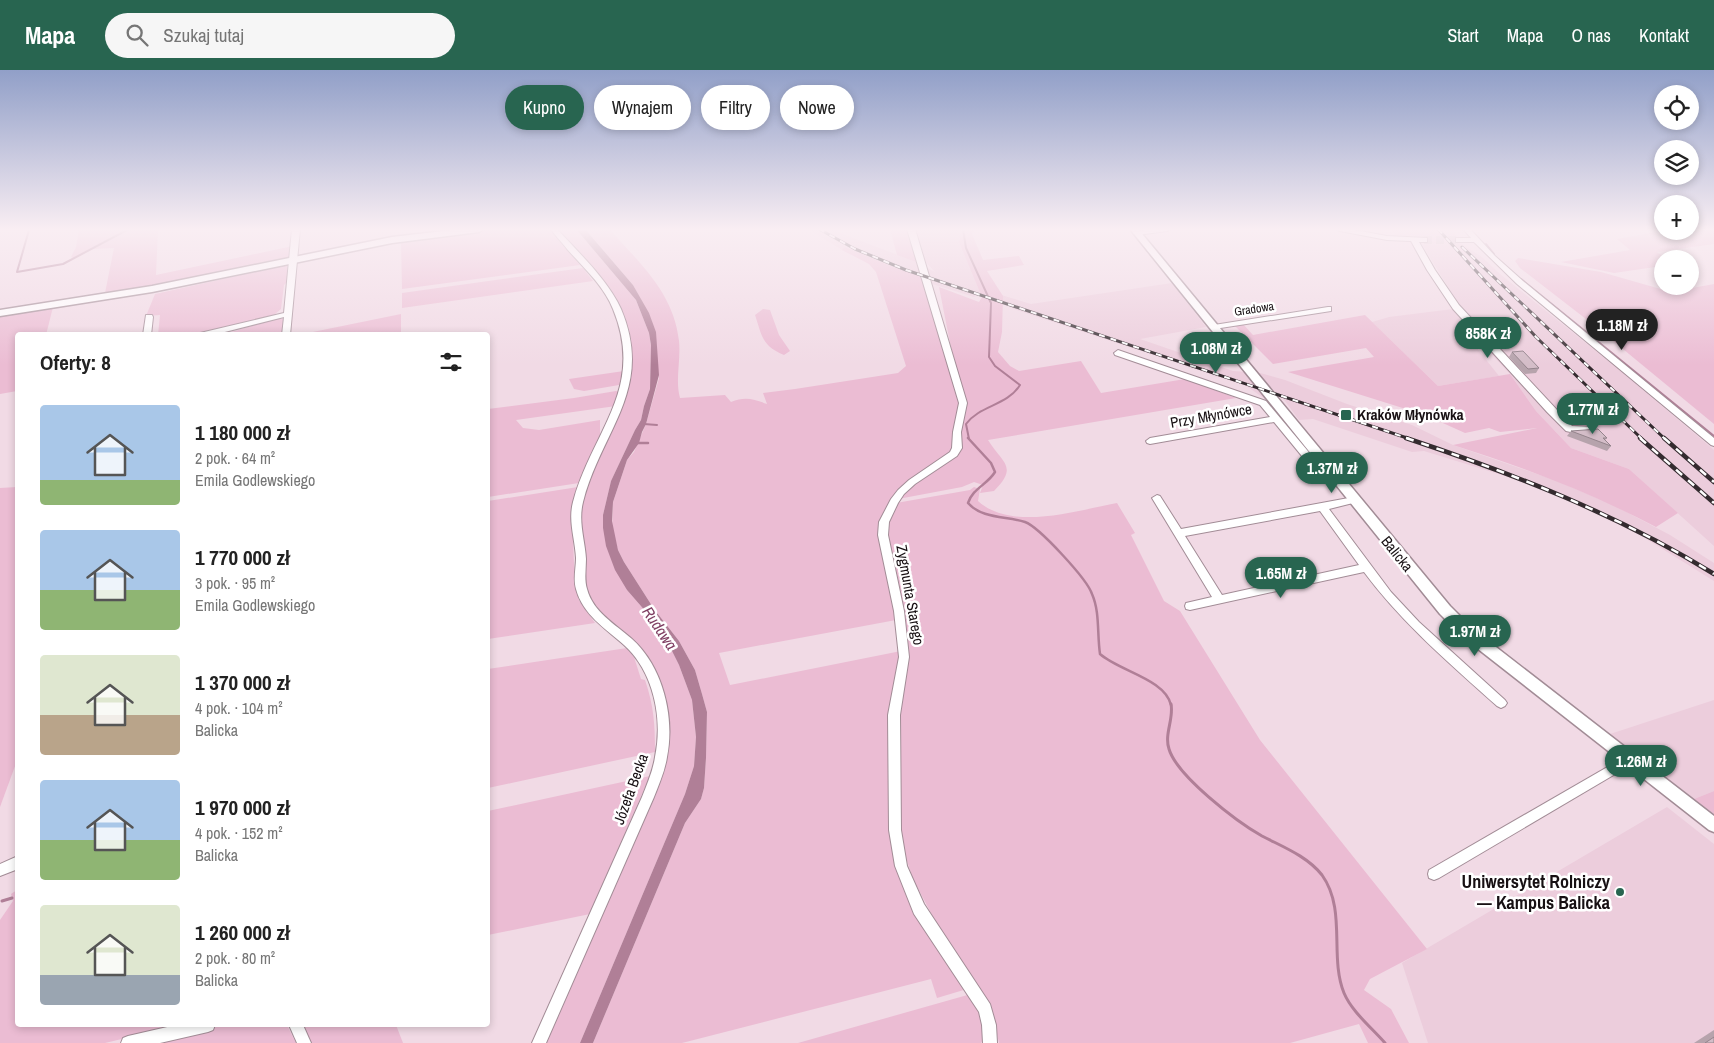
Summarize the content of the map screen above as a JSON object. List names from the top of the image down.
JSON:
{
  "streets": {
    "street": [
      "Gradowa",
      "Przy Młynówce",
      "Balicka",
      "Zygmunta Starego",
      "Józefa Becka"
    ]
  },
  "crossings": [
    ["Gradowa", "Balicka"],
    ["Przy Młynówce", "Balicka"]
  ],
  "water": ["Rudawa"],
  "places": {
    "transit": ["Kraków Młynówka"],
    "other": ["Uniwersytet Rolniczy — Kampus Balicka"]
  },
  "page": {
    "header": "Mapa",
    "search": "Szukaj tutaj",
    "nav": [
      "Start",
      "Mapa",
      "O nas",
      "Kontakt"
    ],
    "map_buttons": ["+", "−"],
    "chip": [
      "Kupno",
      "Wynajem",
      "Filtry",
      "Nowe"
    ],
    "price": [
      "1.18M zł",
      "858K zł",
      "1.08M zł",
      "1.77M zł",
      "1.37M zł",
      "1.65M zł",
      "1.97M zł",
      "1.26M zł"
    ],
    "heading": "Oferty: 8",
    "list": [
      {
        "name": "1 180 000 zł",
        "note": "2 pok. · 64 m² · Emila Godlewskiego"
      },
      {
        "name": "1 770 000 zł",
        "note": "3 pok. · 95 m² · Emila Godlewskiego"
      },
      {
        "name": "1 370 000 zł",
        "note": "4 pok. · 104 m² · Balicka"
      },
      {
        "name": "1 970 000 zł",
        "note": "4 pok. · 152 m² · Balicka"
      },
      {
        "name": "1 260 000 zł",
        "note": "2 pok. · 80 m² · Balicka"
      }
    ]
  }
}
